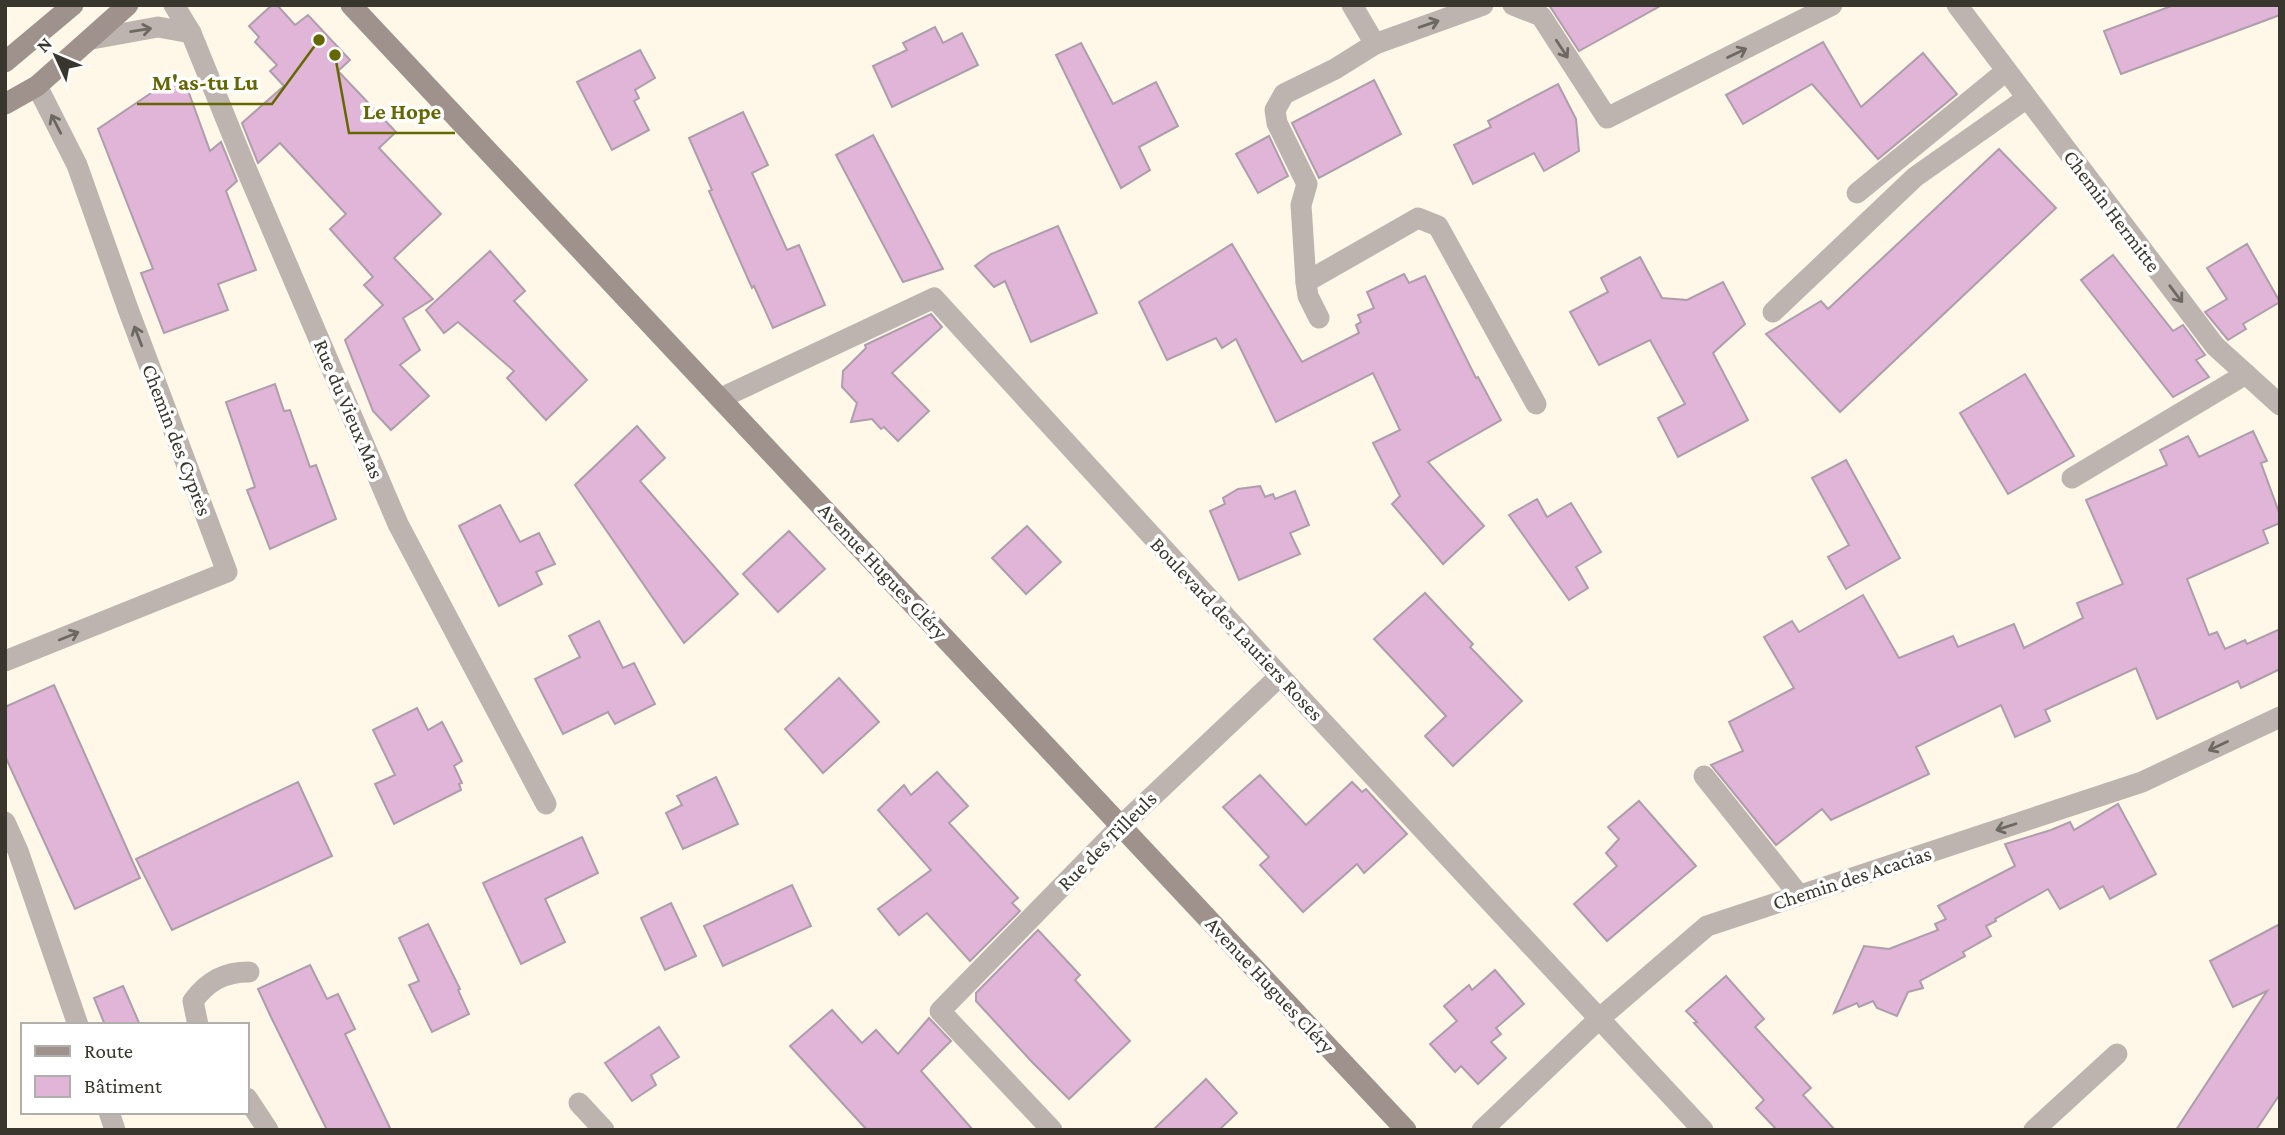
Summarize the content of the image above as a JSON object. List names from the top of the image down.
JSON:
{
  "streets": {
    "street": [
      "Chemin Hermitte",
      "Rue du Vieux Mas",
      "Chemin des Cyprès",
      "Avenue Hugues Cléry",
      "Boulevard des Lauriers Roses",
      "Rue des Tilleuls",
      "Chemin des Acacias"
    ]
  },
  "crossings": [
    ["Avenue Hugues Cléry", "Boulevard des Lauriers Roses"],
    ["Avenue Hugues Cléry", "Rue des Tilleuls"],
    ["Boulevard des Lauriers Roses", "Rue des Tilleuls"],
    ["Boulevard des Lauriers Roses", "Chemin des Acacias"]
  ],
  "one_way": ["Chemin Hermitte", "Chemin des Acacias"],
  "places": ["M'as-tu Lu", "Le Hope"],
  "legend": ["Route", "Bâtiment"],
  "north": "top left"
}
